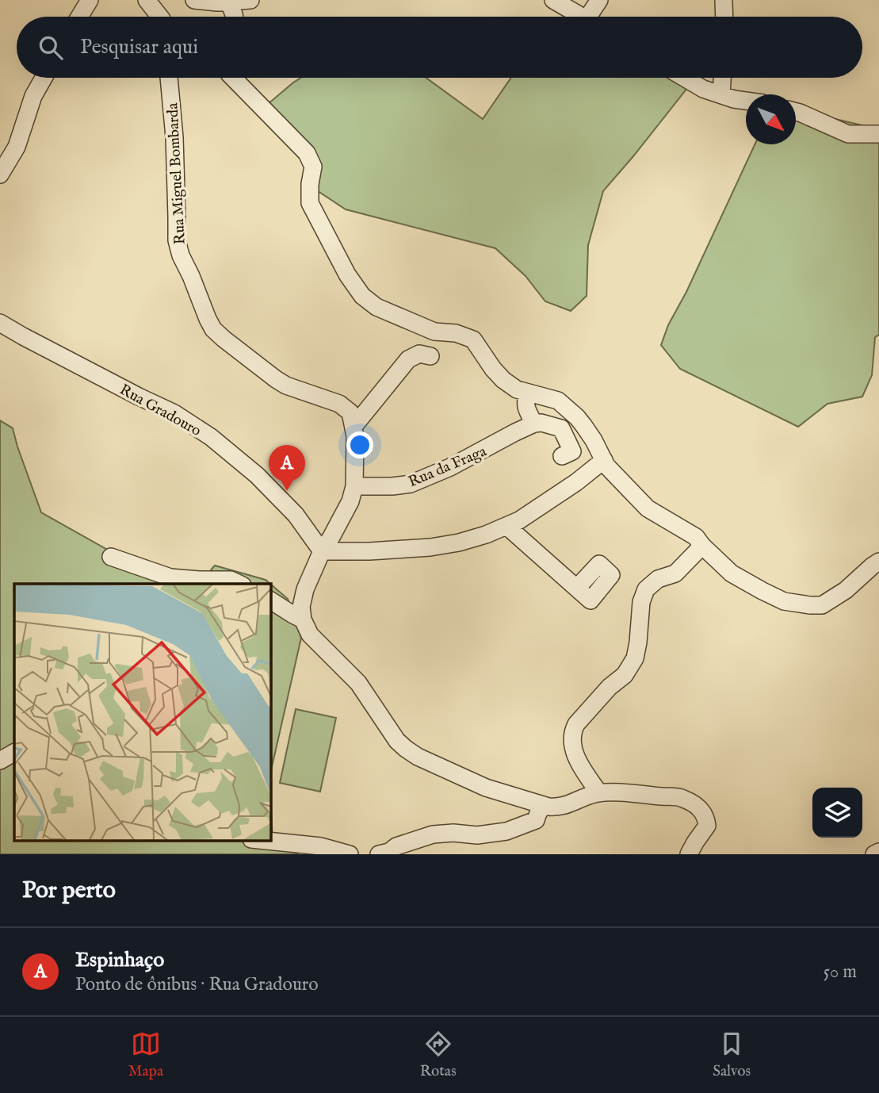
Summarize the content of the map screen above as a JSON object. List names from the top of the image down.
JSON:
{
  "streets": {
    "street": ["Rua Miguel Bombarda", "Rua Gradouro", "Rua da Fraga"]
  },
  "crossings": [
    ["Rua Miguel Bombarda", "Rua Gradouro"],
    ["Rua Miguel Bombarda", "Rua da Fraga"]
  ],
  "north": "bottom right",
  "page": {
    "search": "Pesquisar aqui",
    "pins": "A",
    "heading": "Por perto",
    "list": [
      {
        "mark": "A",
        "name": "Espinhaço",
        "note": "Ponto de ônibus · Rua Gradouro",
        "value": "50 m"
      }
    ],
    "nav": ["Mapa", "Rotas", "Salvos"]
  }
}
